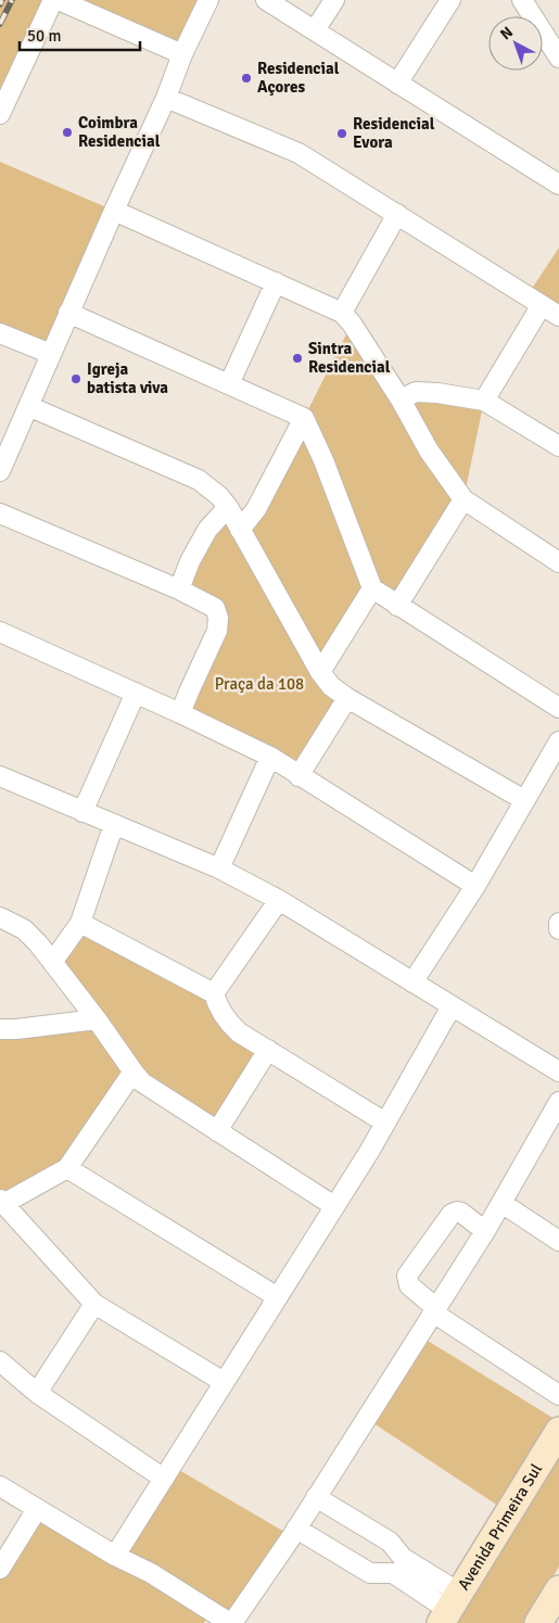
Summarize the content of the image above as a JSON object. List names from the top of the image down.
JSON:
{
  "streets": {
    "main road": ["Avenida Primeira Sul"]
  },
  "parks": ["Praça da 108"],
  "places": [
    "Residencial Açores",
    "Coimbra Residencial",
    "Residencial Evora",
    "Sintra Residencial",
    "Igreja batista viva"
  ],
  "scale_bar": "50 m",
  "north": "top left"
}
